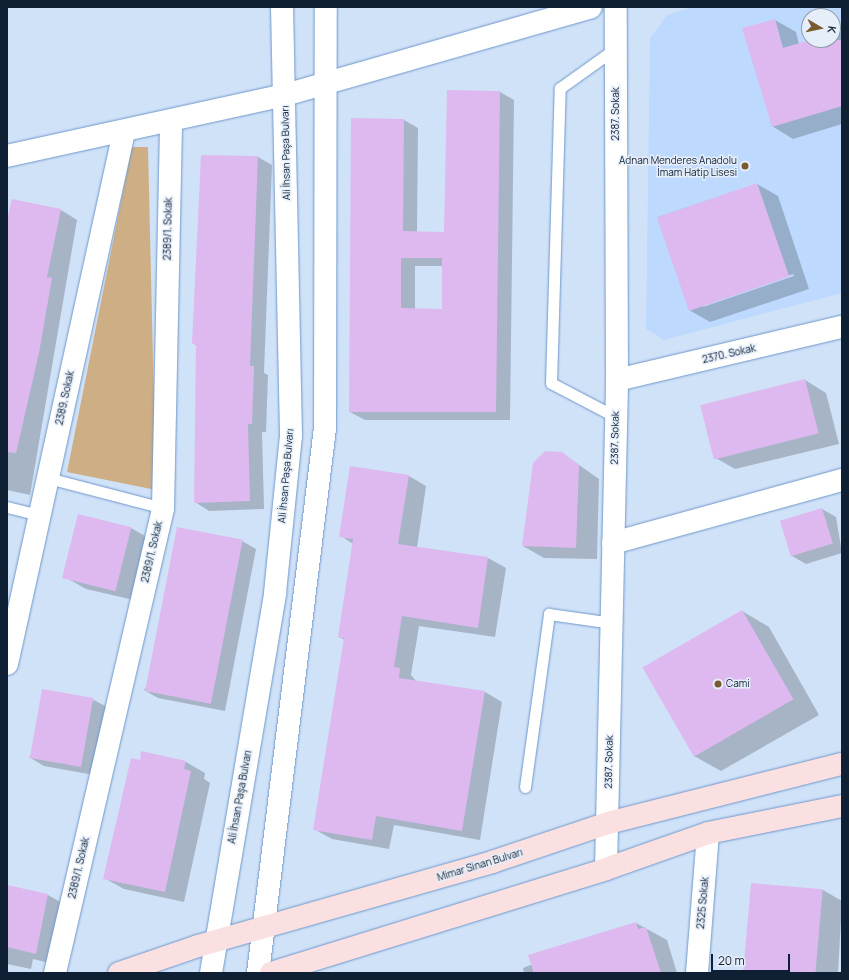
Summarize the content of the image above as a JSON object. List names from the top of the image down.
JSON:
{
  "streets": {
    "main road": ["Mimar Sinan Bulvarı"],
    "street": [
      "2387. Sokak",
      "Ali İhsan Paşa Bulvarı",
      "2389/1. Sokak",
      "2370. Sokak",
      "2389. Sokak",
      "2325 Sokak"
    ]
  },
  "crossings": [
    ["2387. Sokak", "2370. Sokak"],
    ["2387. Sokak", "Mimar Sinan Bulvarı"],
    ["Ali İhsan Paşa Bulvarı", "Mimar Sinan Bulvarı"]
  ],
  "places": ["Adnan Menderes Anadolu İmam Hatip Lisesi", "Cami"],
  "scale_bar": "20 m",
  "north": "right"
}
